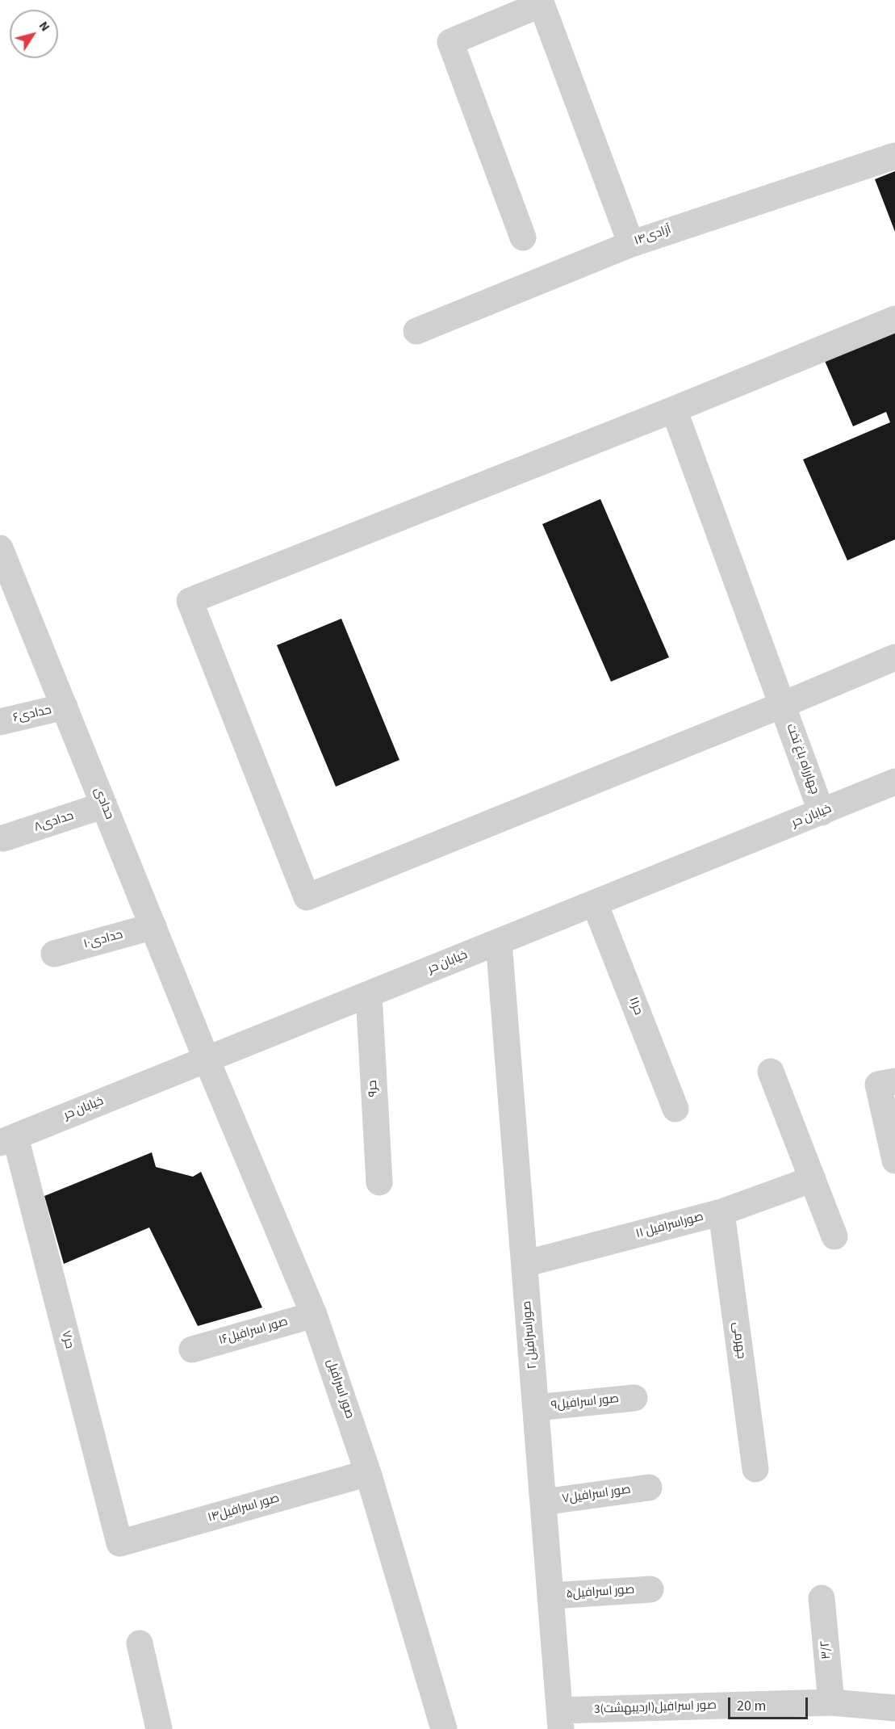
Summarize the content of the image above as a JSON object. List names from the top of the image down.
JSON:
{
  "streets": {
    "street": [
      "آزادی۱۴",
      "۶حدادی",
      "چهارراه باغ تخت",
      "حدادی",
      "خیابان حر",
      "۸حدادی",
      "حدادی۱۰",
      "حر۱۱",
      "حر۹",
      "صوراسرافیل ۱۱",
      "صور اسرافیل۱۶",
      "صوراسرافیل ۲",
      "حر۷",
      "جهرمی",
      "صور اسرافیل",
      "صور اسرافیل۹",
      "صور اسرافیل۷",
      "صور اسرافیل۱۴",
      "صور اسرافیل۵",
      "۳/۲",
      "3صور اسرافیل(اردیبهشت)"
    ]
  },
  "crossings": [
    ["۶حدادی", "حدادی"],
    ["چهارراه باغ تخت", "خیابان حر"],
    ["حدادی", "خیابان حر"],
    ["حدادی", "۸حدادی"],
    ["حدادی", "حدادی۱۰"],
    ["حدادی", "صور اسرافیل"],
    ["خیابان حر", "حر۱۱"],
    ["خیابان حر", "حر۹"],
    ["خیابان حر", "صوراسرافیل ۲"],
    ["خیابان حر", "حر۷"],
    ["خیابان حر", "صور اسرافیل"],
    ["صوراسرافیل ۱۱", "صوراسرافیل ۲"],
    ["صوراسرافیل ۱۱", "جهرمی"],
    ["صور اسرافیل۱۶", "صور اسرافیل"],
    ["صوراسرافیل ۲", "صور اسرافیل۹"],
    ["صوراسرافیل ۲", "صور اسرافیل۷"],
    ["صوراسرافیل ۲", "صور اسرافیل۵"],
    ["صوراسرافیل ۲", "3صور اسرافیل(اردیبهشت)"],
    ["حر۷", "صور اسرافیل۱۴"],
    ["صور اسرافیل", "صور اسرافیل۱۴"],
    ["۳/۲", "3صور اسرافیل(اردیبهشت)"]
  ],
  "scale_bar": "20 m",
  "north": "top right"
}
